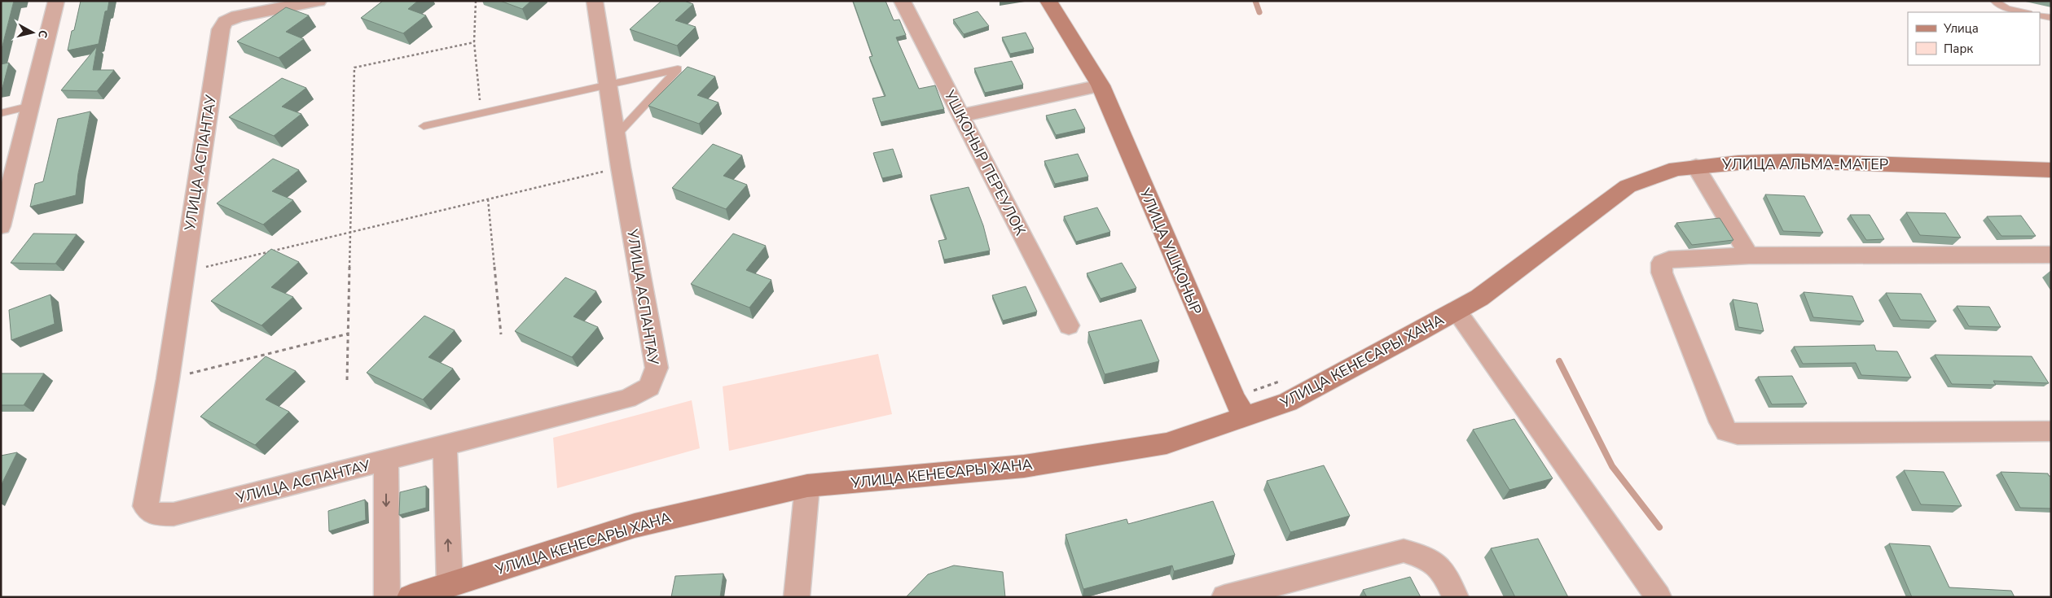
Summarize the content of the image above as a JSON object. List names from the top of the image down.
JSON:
{
  "streets": {
    "street": [
      "УЛИЦА АСПАНТАУ",
      "УШКОНЫР ПЕРЕУЛОК",
      "УЛИЦА АЛЬМА-МАТЕР",
      "УЛИЦА УШКОНЫР",
      "УЛИЦА КЕНЕСАРЫ ХАНА"
    ]
  },
  "crossings": [
    ["УЛИЦА АЛЬМА-МАТЕР", "УЛИЦА КЕНЕСАРЫ ХАНА"],
    ["УЛИЦА УШКОНЫР", "УЛИЦА КЕНЕСАРЫ ХАНА"]
  ],
  "legend": ["Улица", "Парк"],
  "north": "right"
}
